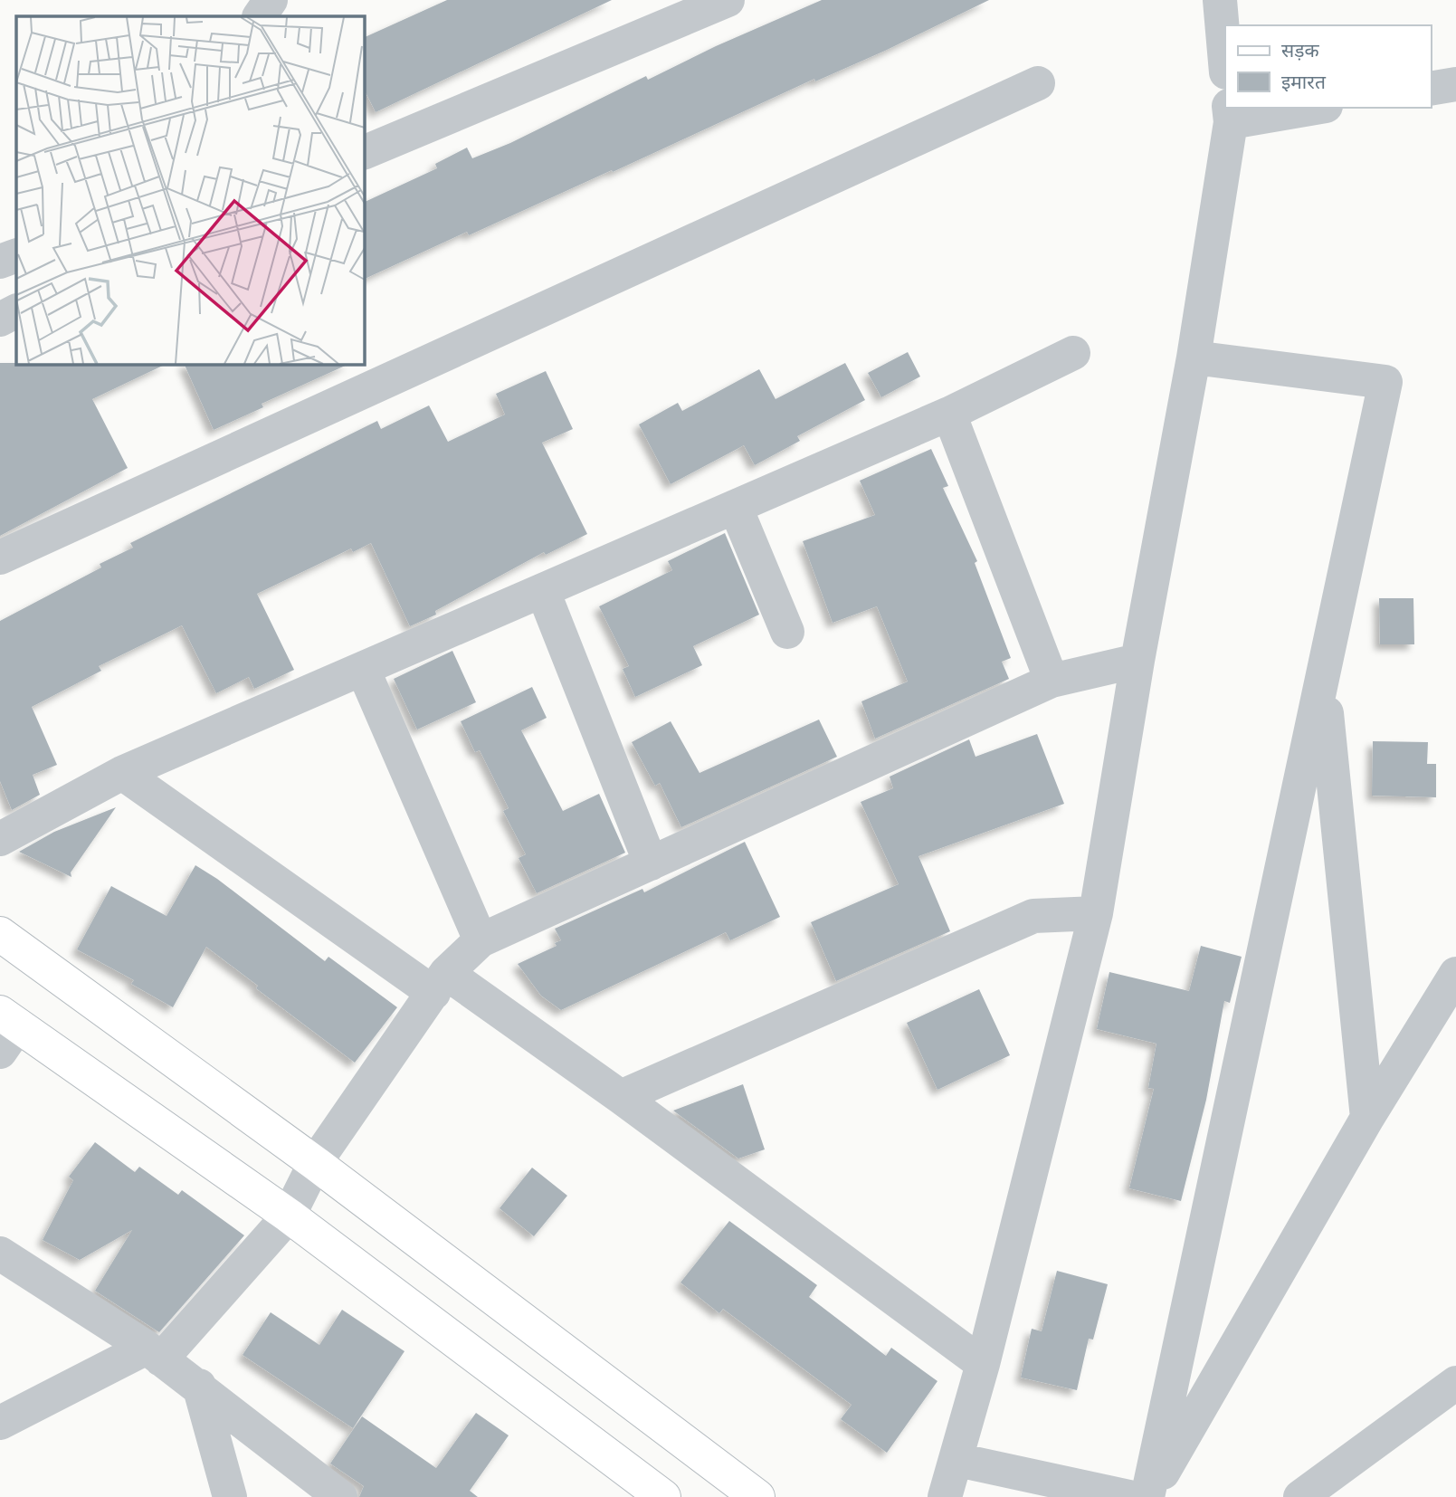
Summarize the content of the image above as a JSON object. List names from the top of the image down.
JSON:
{
  "legend": ["सड़क", "इमारत"]
}
